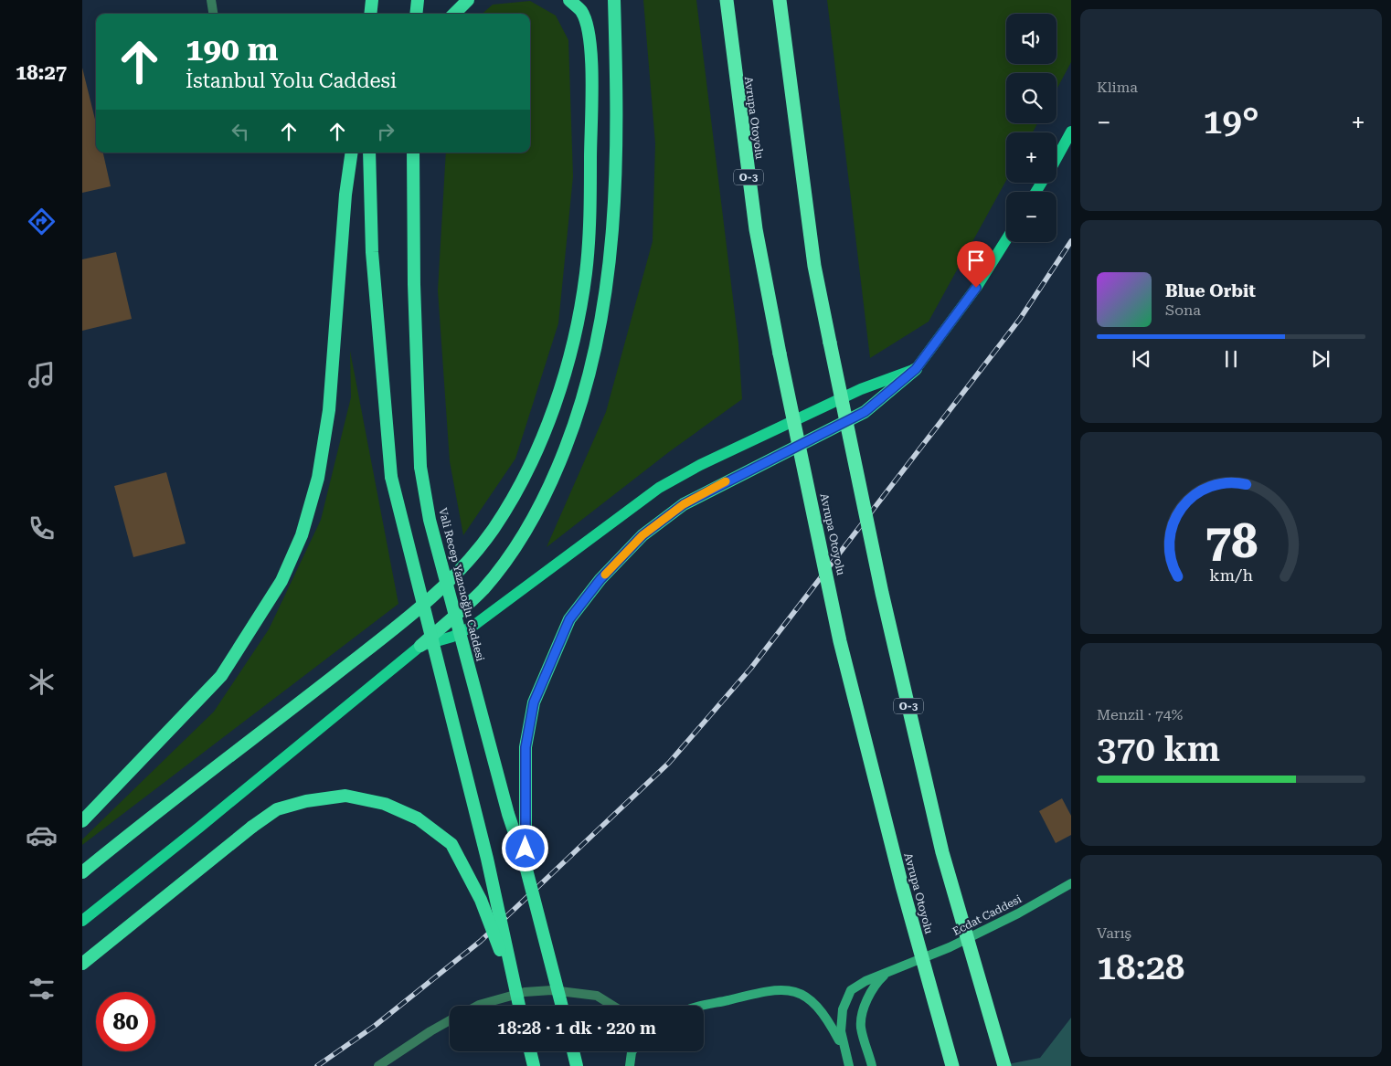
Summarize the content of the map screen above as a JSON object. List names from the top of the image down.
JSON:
{
  "streets": {
    "highway": ["Avrupa Otoyolu", "O-3", "Vali Recep Yazıcıoğlu Caddesi"],
    "main road": ["Ecdat Caddesi"]
  },
  "page": {
    "tabs": "18:27",
    "tile": [
      "Klima",
      ["Menzil · 74%", "370 km"],
      ["Varış", "18:28"]
    ],
    "map_buttons": ["+", "−"],
    "turn": ["190 m", "İstanbul Yolu Caddesi"],
    "heat": ["−", "19°", "+"],
    "song": ["Blue Orbit", "Sona"],
    "limit": "80",
    "trip": "18:28 · 1 dk · 220 m",
    "gauge": ["78", "km/h"]
  }
}
